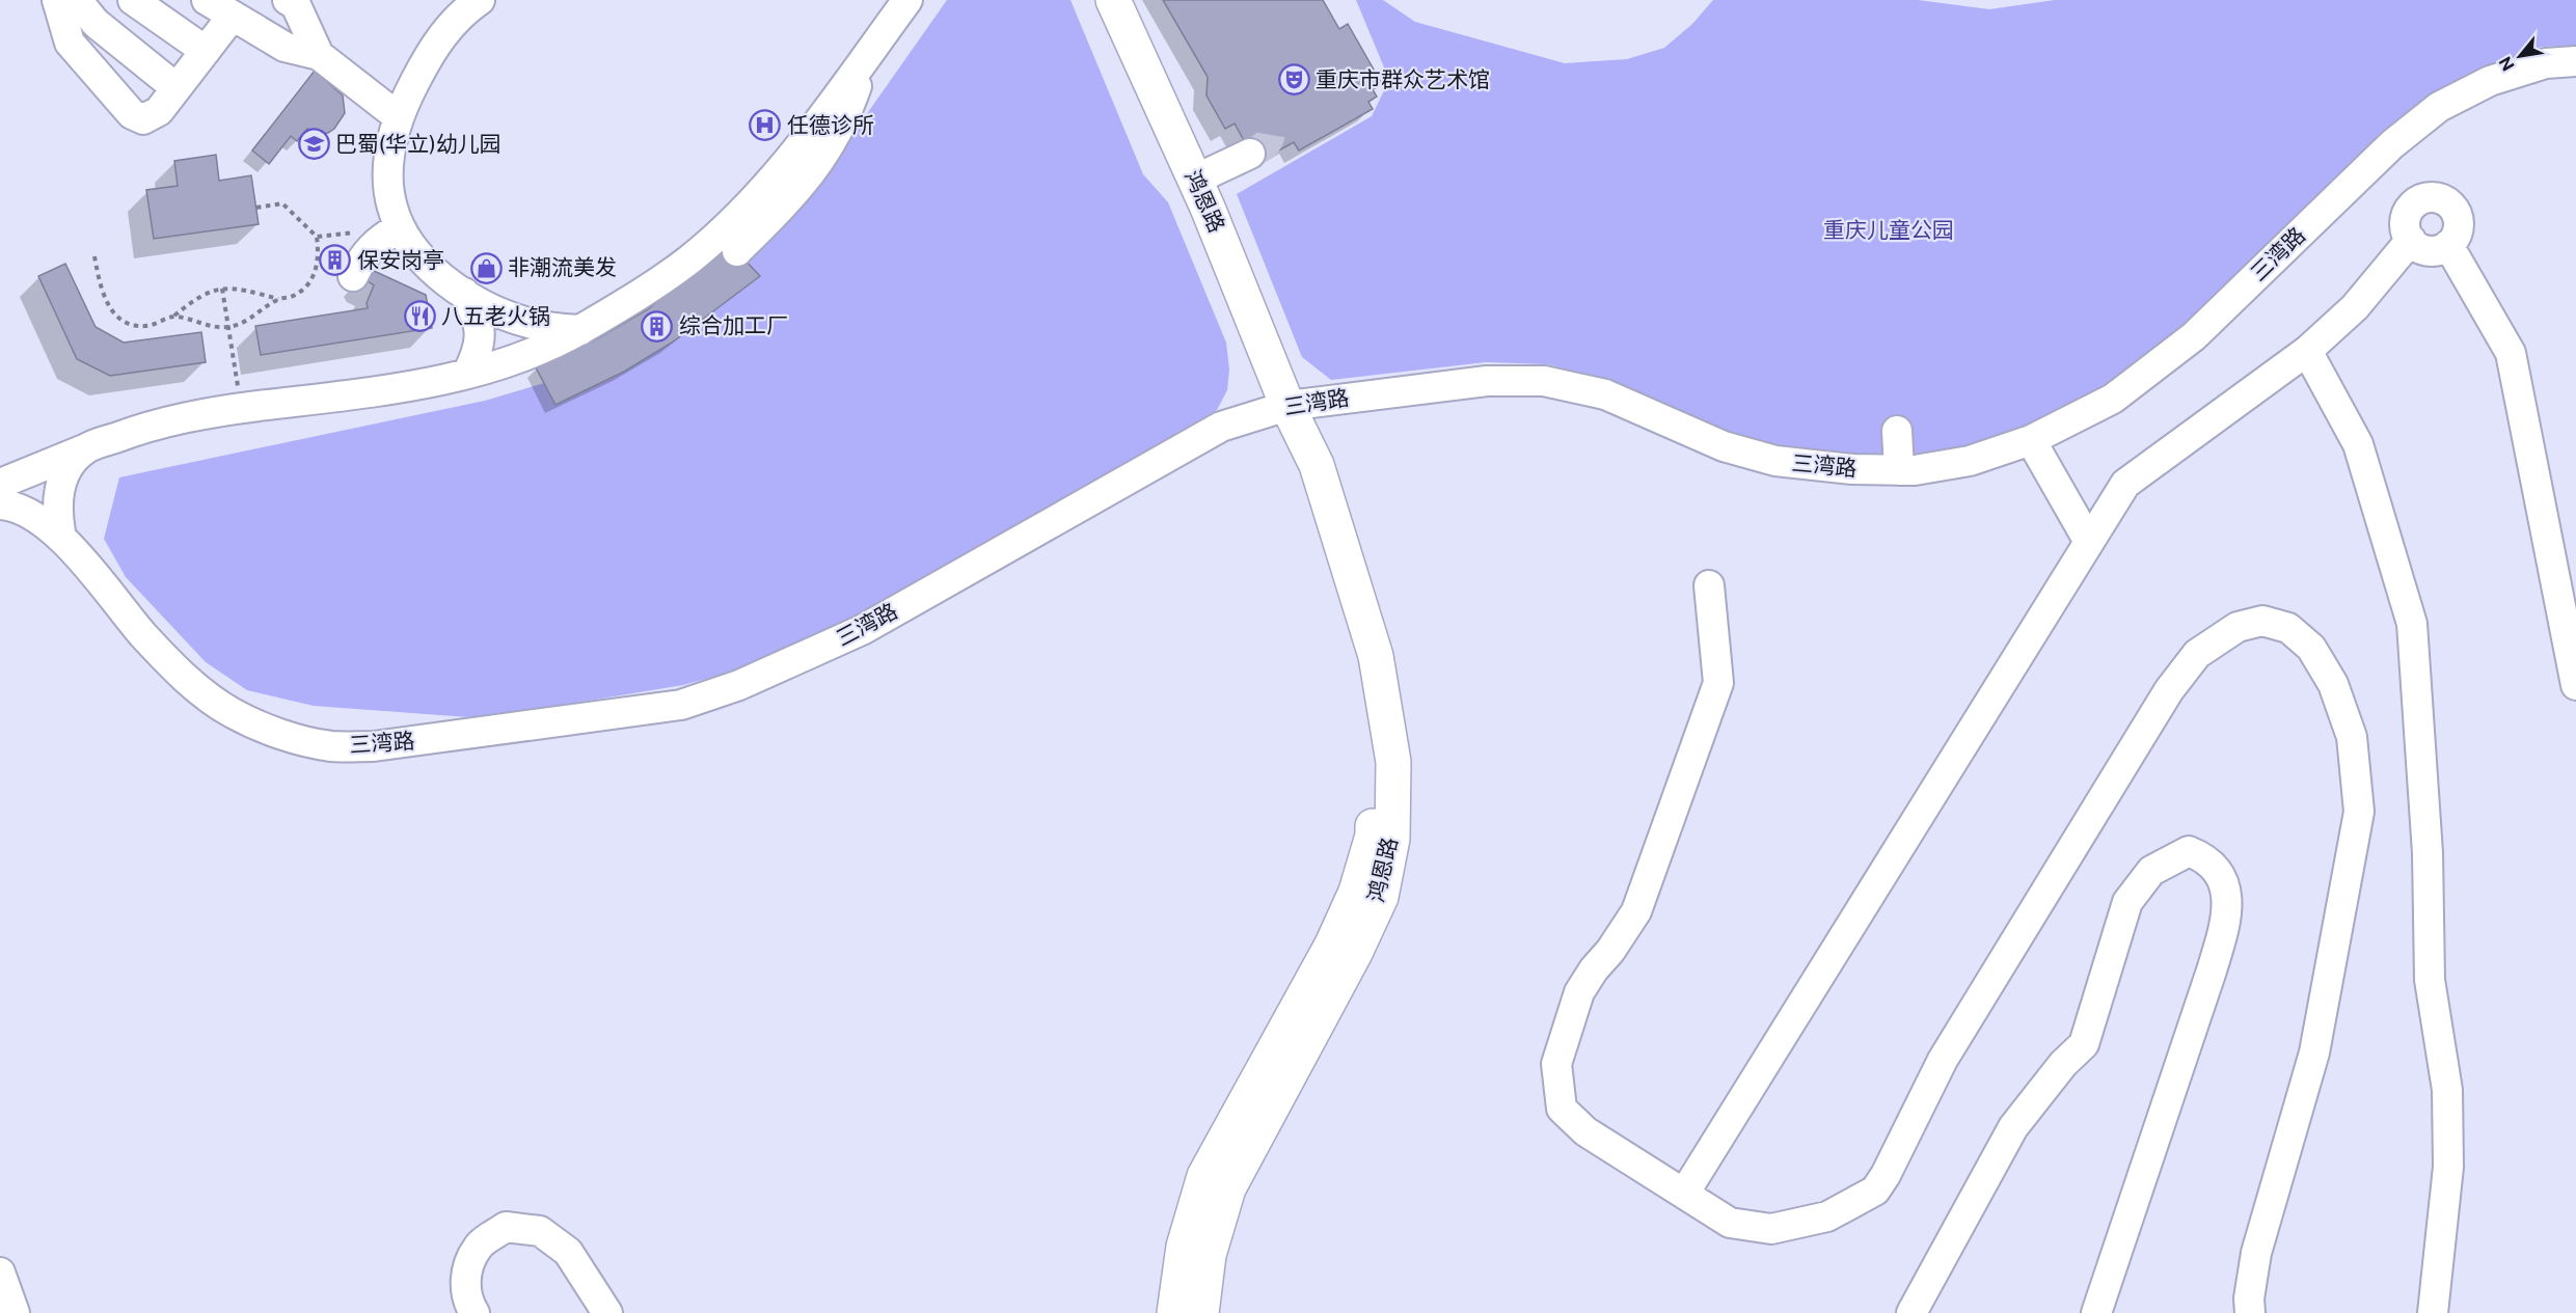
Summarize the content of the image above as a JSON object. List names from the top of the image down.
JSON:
{
  "streets": {
    "main road": ["鸿恩路"],
    "street": ["三湾路"]
  },
  "crossings": [
    ["鸿恩路", "三湾路"]
  ],
  "parks": ["重庆儿童公园"],
  "places": {
    "theatre": ["重庆市群众艺术馆"],
    "hospital": ["任德诊所"],
    "school or university": ["巴蜀(华立)幼儿园"],
    "building": ["保安岗亭", "综合加工厂"],
    "shop": ["非潮流美发"],
    "restaurant": ["八五老火锅"]
  },
  "north": "bottom left"
}
